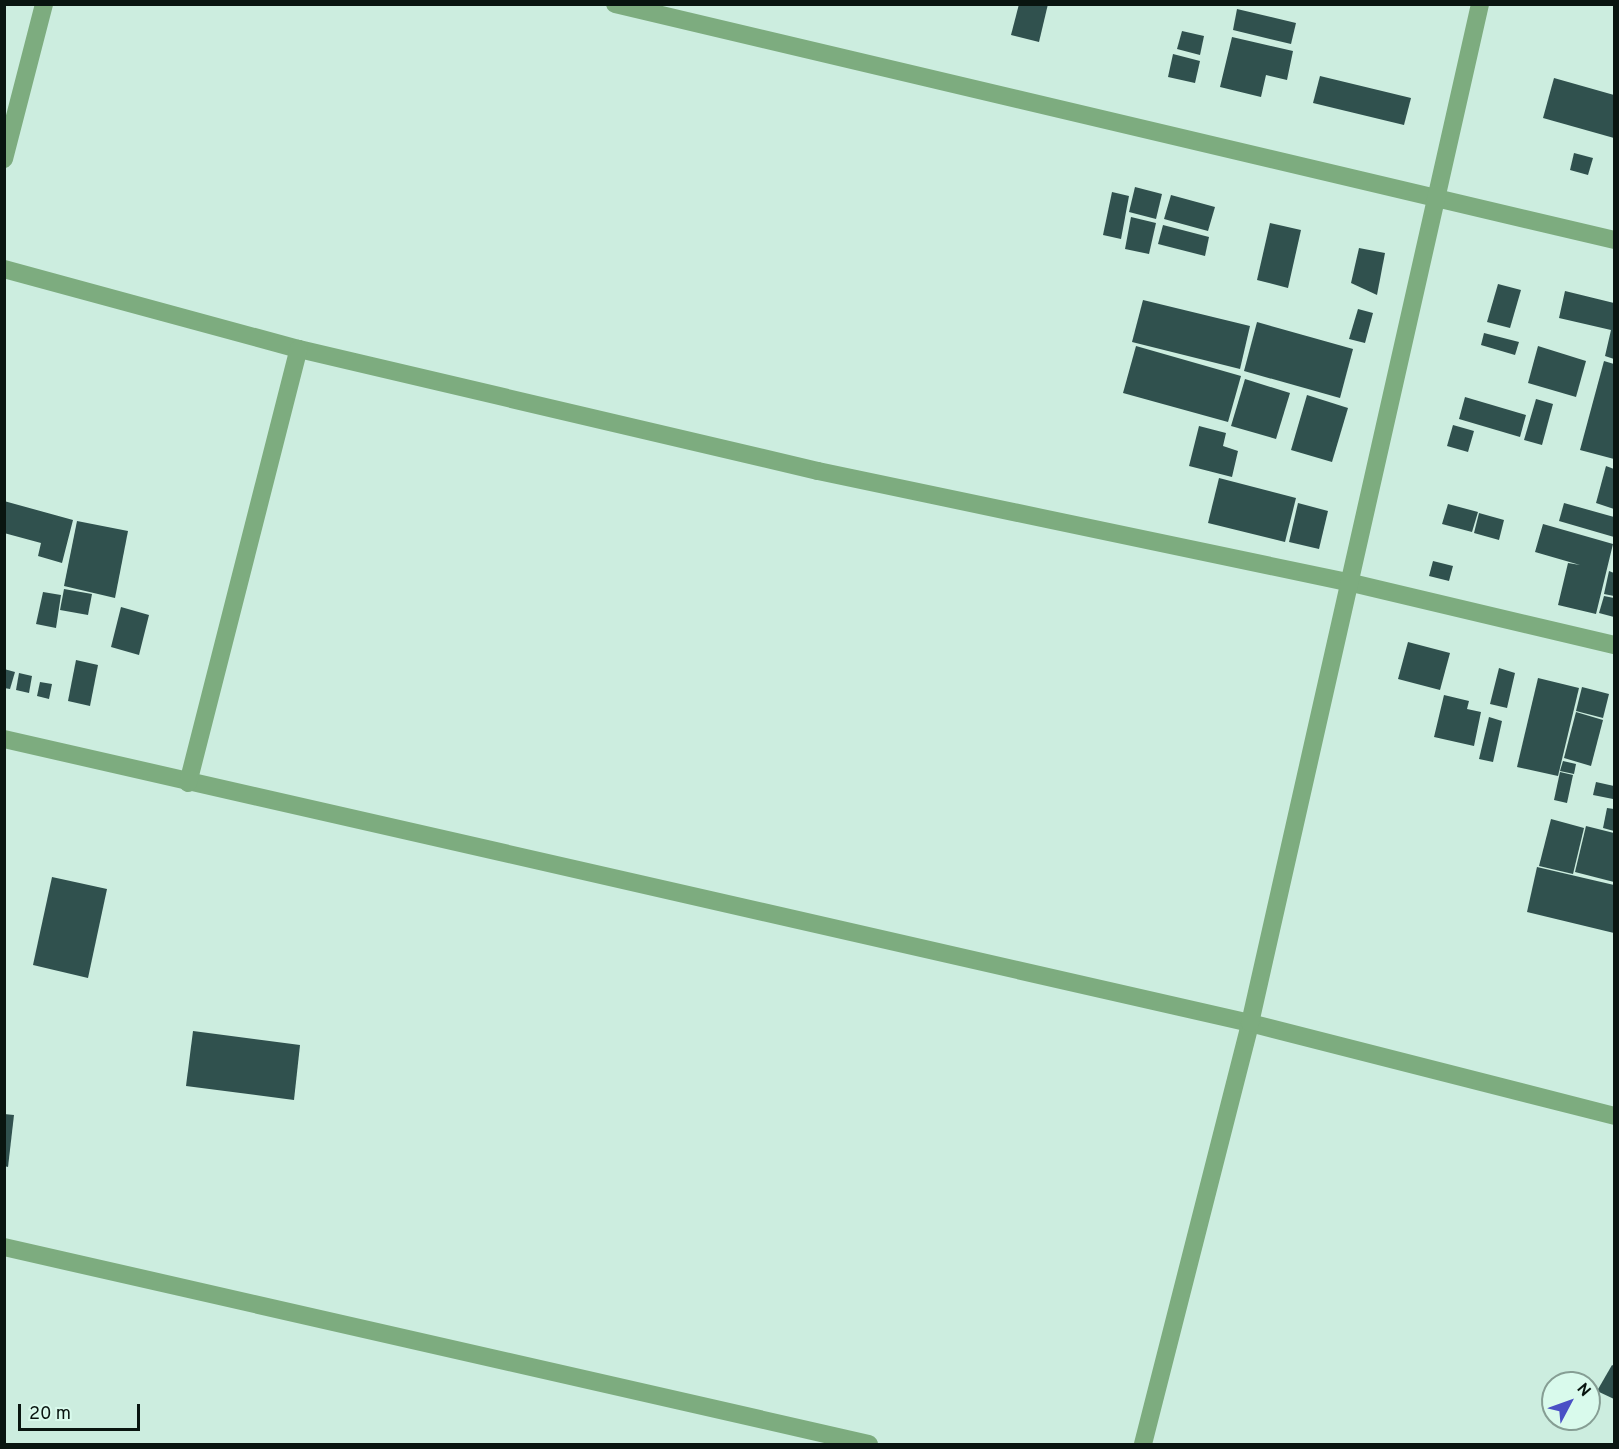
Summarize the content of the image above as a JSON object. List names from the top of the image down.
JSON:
{
  "scale_bar": "20 m",
  "north": "top right"
}
